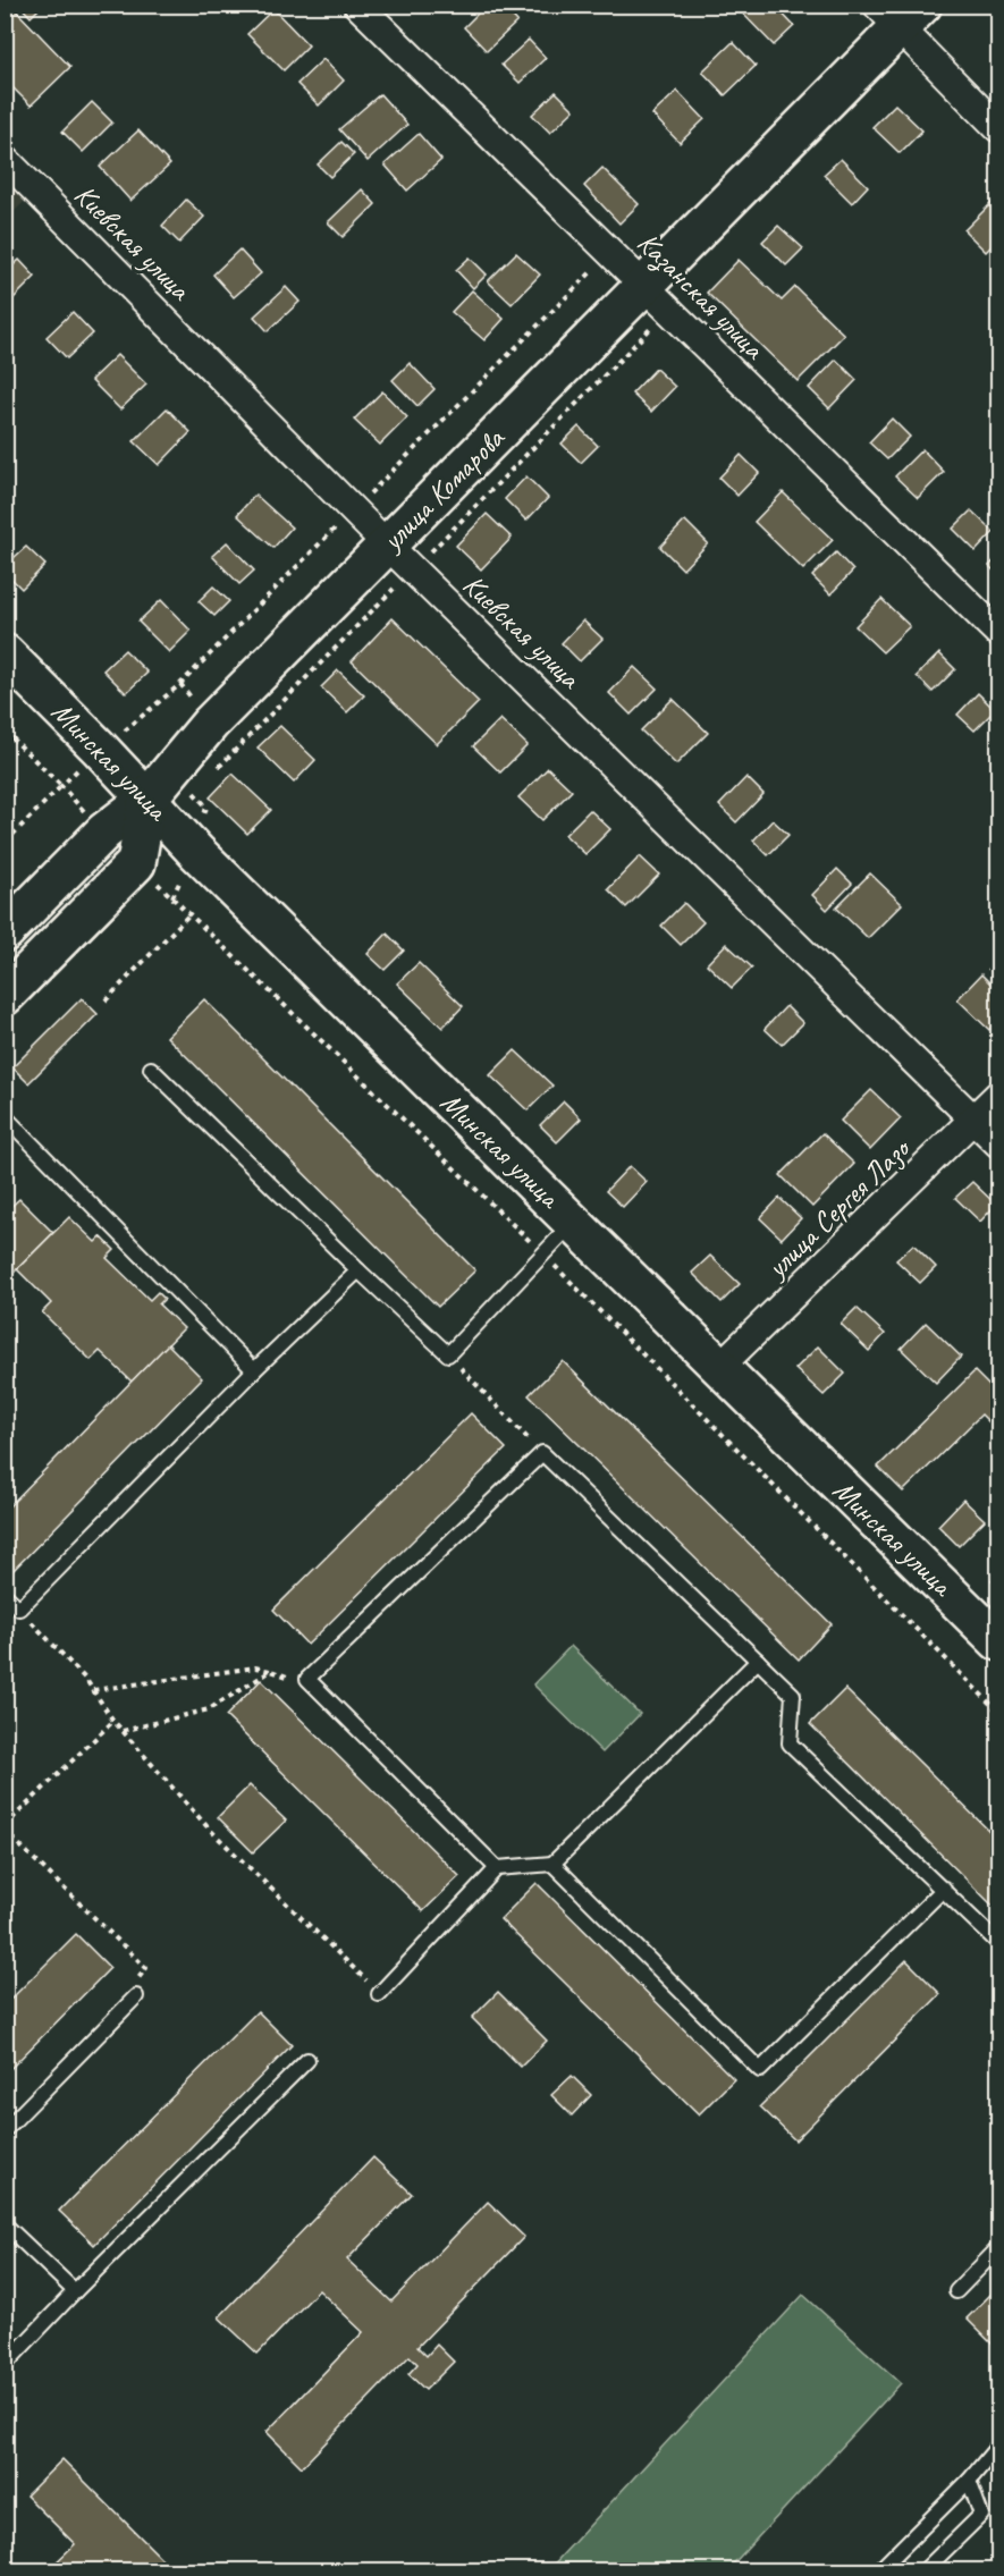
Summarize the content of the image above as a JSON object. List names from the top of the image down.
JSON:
{
  "streets": {
    "main road": ["улица Комарова", "Минская улица"],
    "street": ["Киевская улица", "Казанская улица", "улица Сергея Лазо"]
  },
  "crossings": [
    ["Киевская улица", "улица Комарова"],
    ["Киевская улица", "улица Сергея Лазо"],
    ["Казанская улица", "улица Комарова"],
    ["улица Комарова", "Минская улица"],
    ["Минская улица", "улица Сергея Лазо"]
  ]
}
